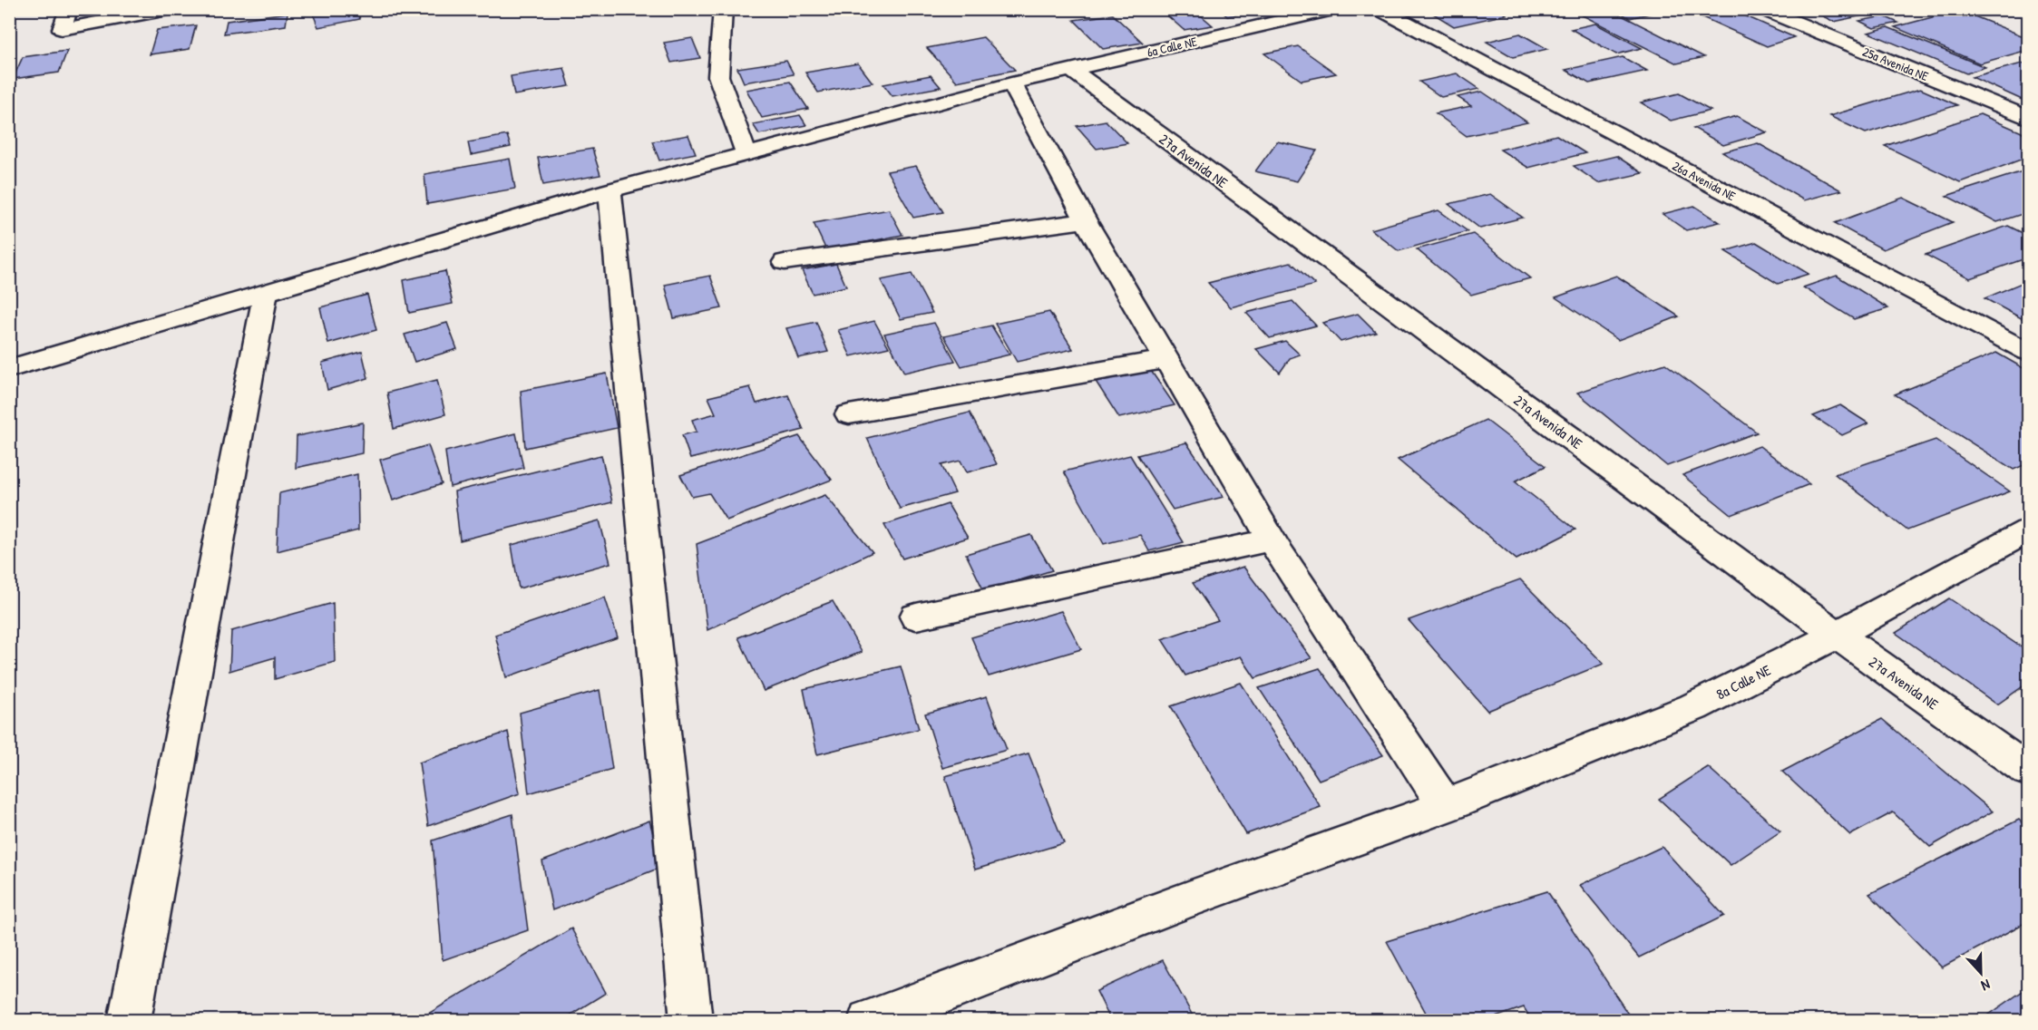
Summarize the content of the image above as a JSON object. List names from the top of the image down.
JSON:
{
  "streets": {
    "street": [
      "6a Calle NE",
      "25a Avenida NE",
      "27a Avenida NE",
      "26a Avenida NE",
      "8a Calle NE"
    ]
  },
  "crossings": [
    ["6a Calle NE", "27a Avenida NE"],
    ["27a Avenida NE", "8a Calle NE"]
  ],
  "north": "bottom"
}
